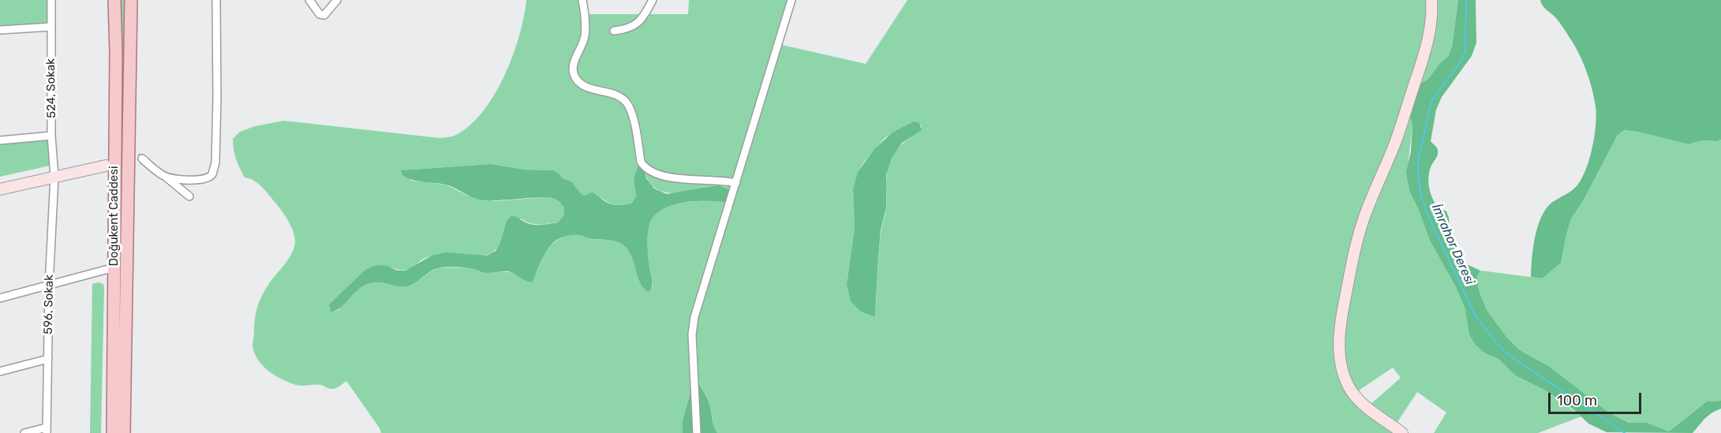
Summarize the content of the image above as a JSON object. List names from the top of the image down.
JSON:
{
  "streets": {
    "main road": ["Doğukent Caddesi"],
    "street": ["524. Sokak", "596. Sokak"]
  },
  "crossings": [
    ["524. Sokak", "596. Sokak"]
  ],
  "water": ["İmrahor Deresi"],
  "scale_bar": "100 m"
}
